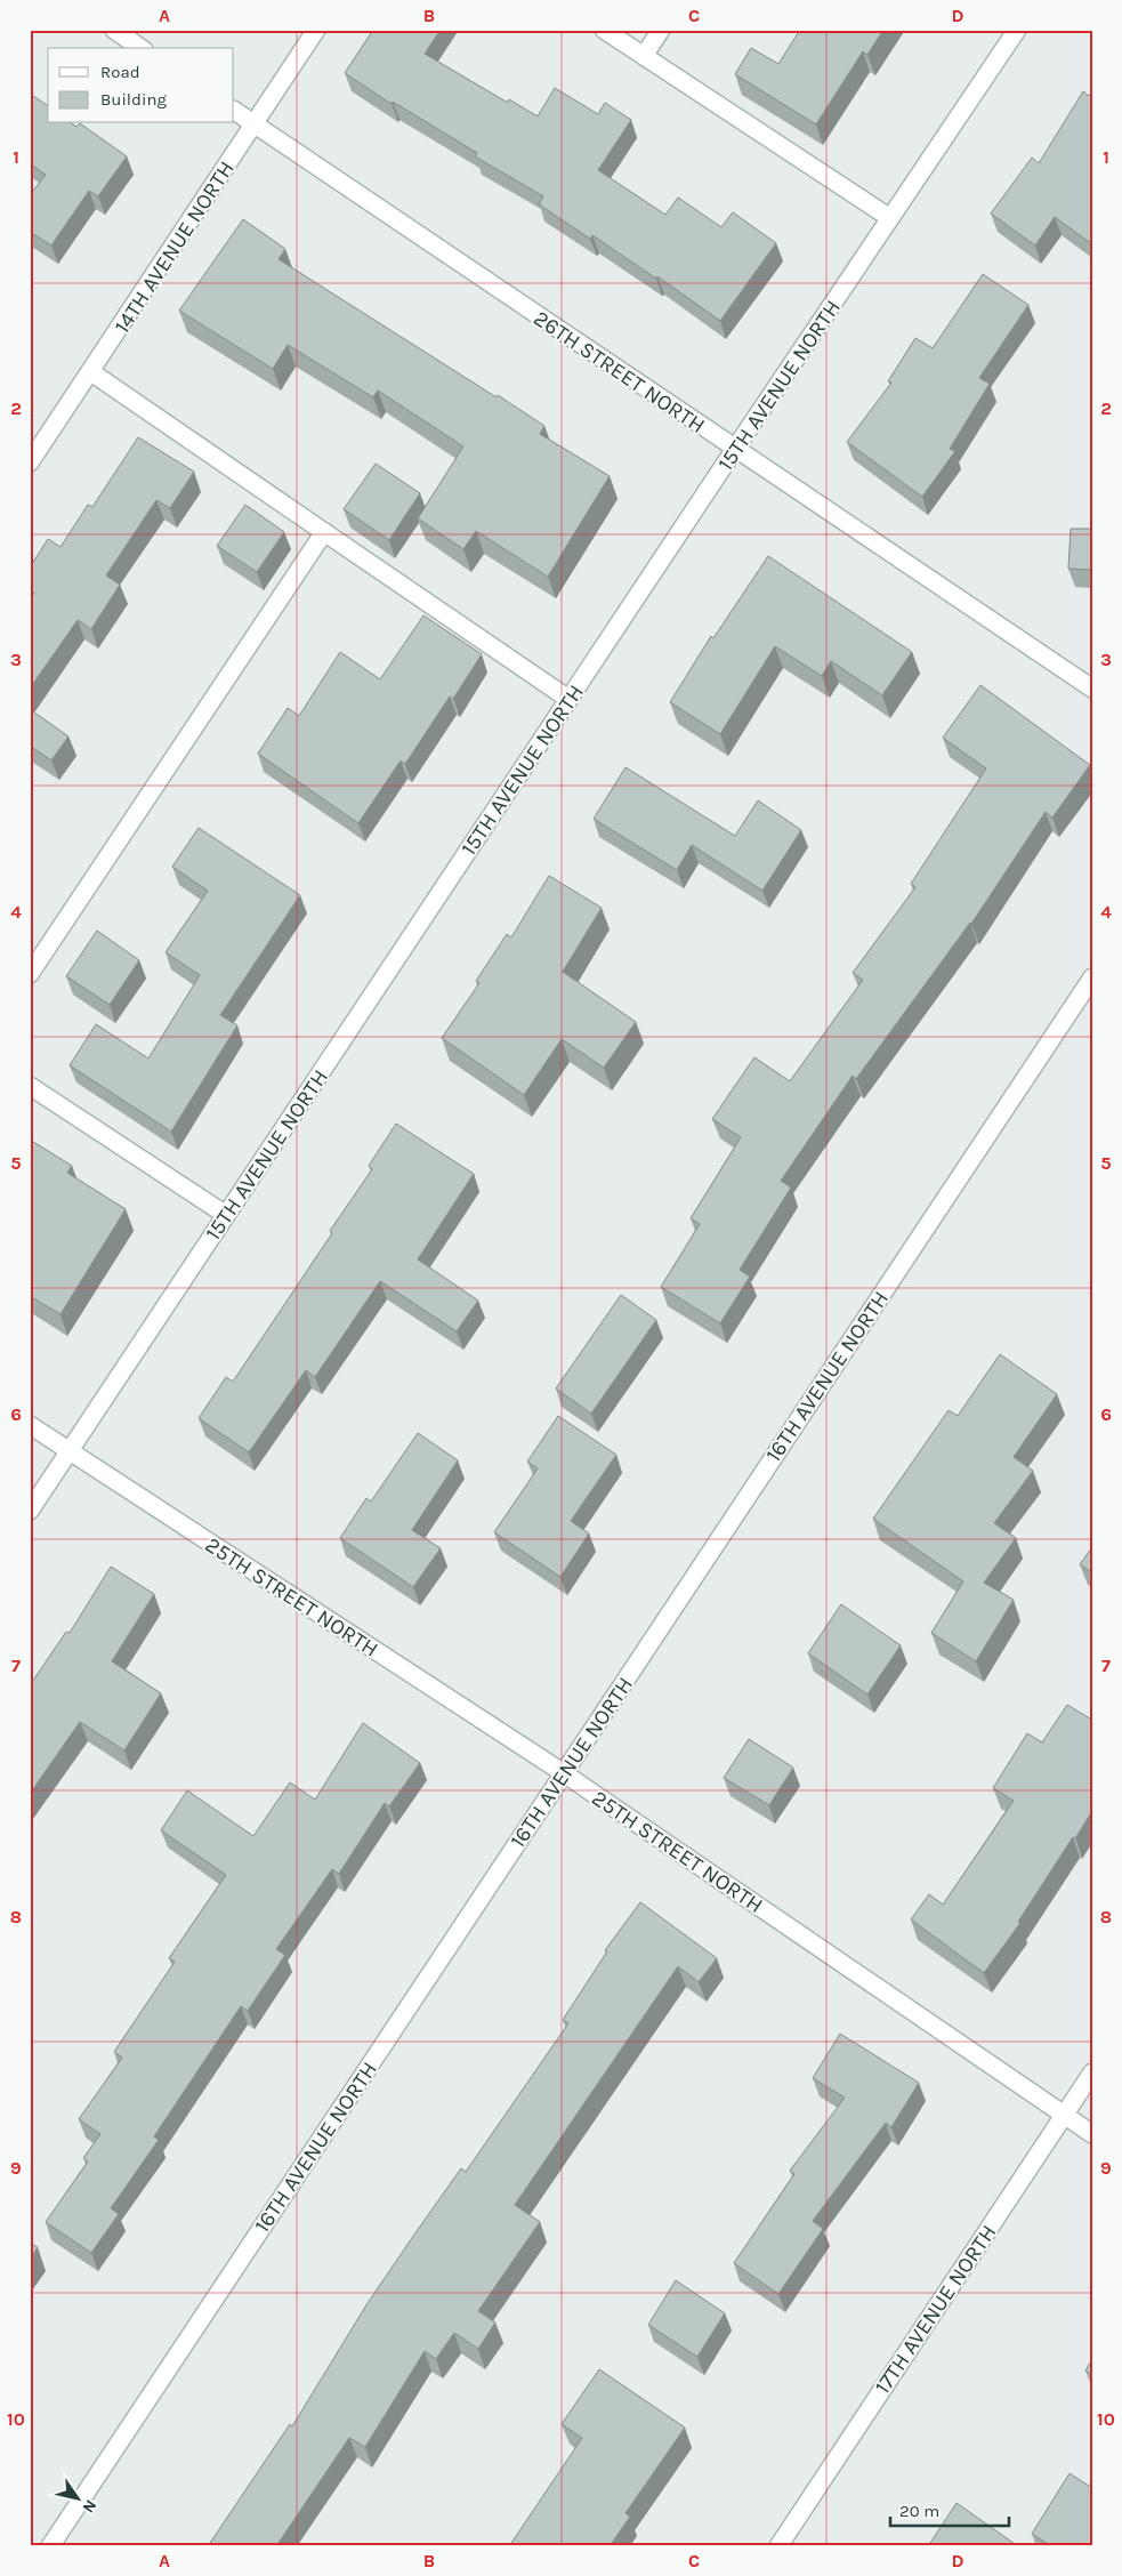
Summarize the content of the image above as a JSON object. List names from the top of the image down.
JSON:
{
  "streets": {
    "street": [
      "14TH AVENUE NORTH",
      "26TH STREET NORTH",
      "15TH AVENUE NORTH",
      "16TH AVENUE NORTH",
      "25TH STREET NORTH",
      "17TH AVENUE NORTH"
    ]
  },
  "crossings": [
    ["14TH AVENUE NORTH", "26TH STREET NORTH"],
    ["26TH STREET NORTH", "15TH AVENUE NORTH"],
    ["15TH AVENUE NORTH", "25TH STREET NORTH"],
    ["16TH AVENUE NORTH", "25TH STREET NORTH"],
    ["25TH STREET NORTH", "17TH AVENUE NORTH"]
  ],
  "legend": ["Road", "Building"],
  "scale_bar": "20 m",
  "north": "bottom right",
  "grid": {
    "columns": [
      "A",
      "B",
      "C",
      "D"
    ],
    "rows": [
      "1",
      "2",
      "3",
      "4",
      "5",
      "6",
      "7",
      "8",
      "9",
      "10"
    ]
  }
}
